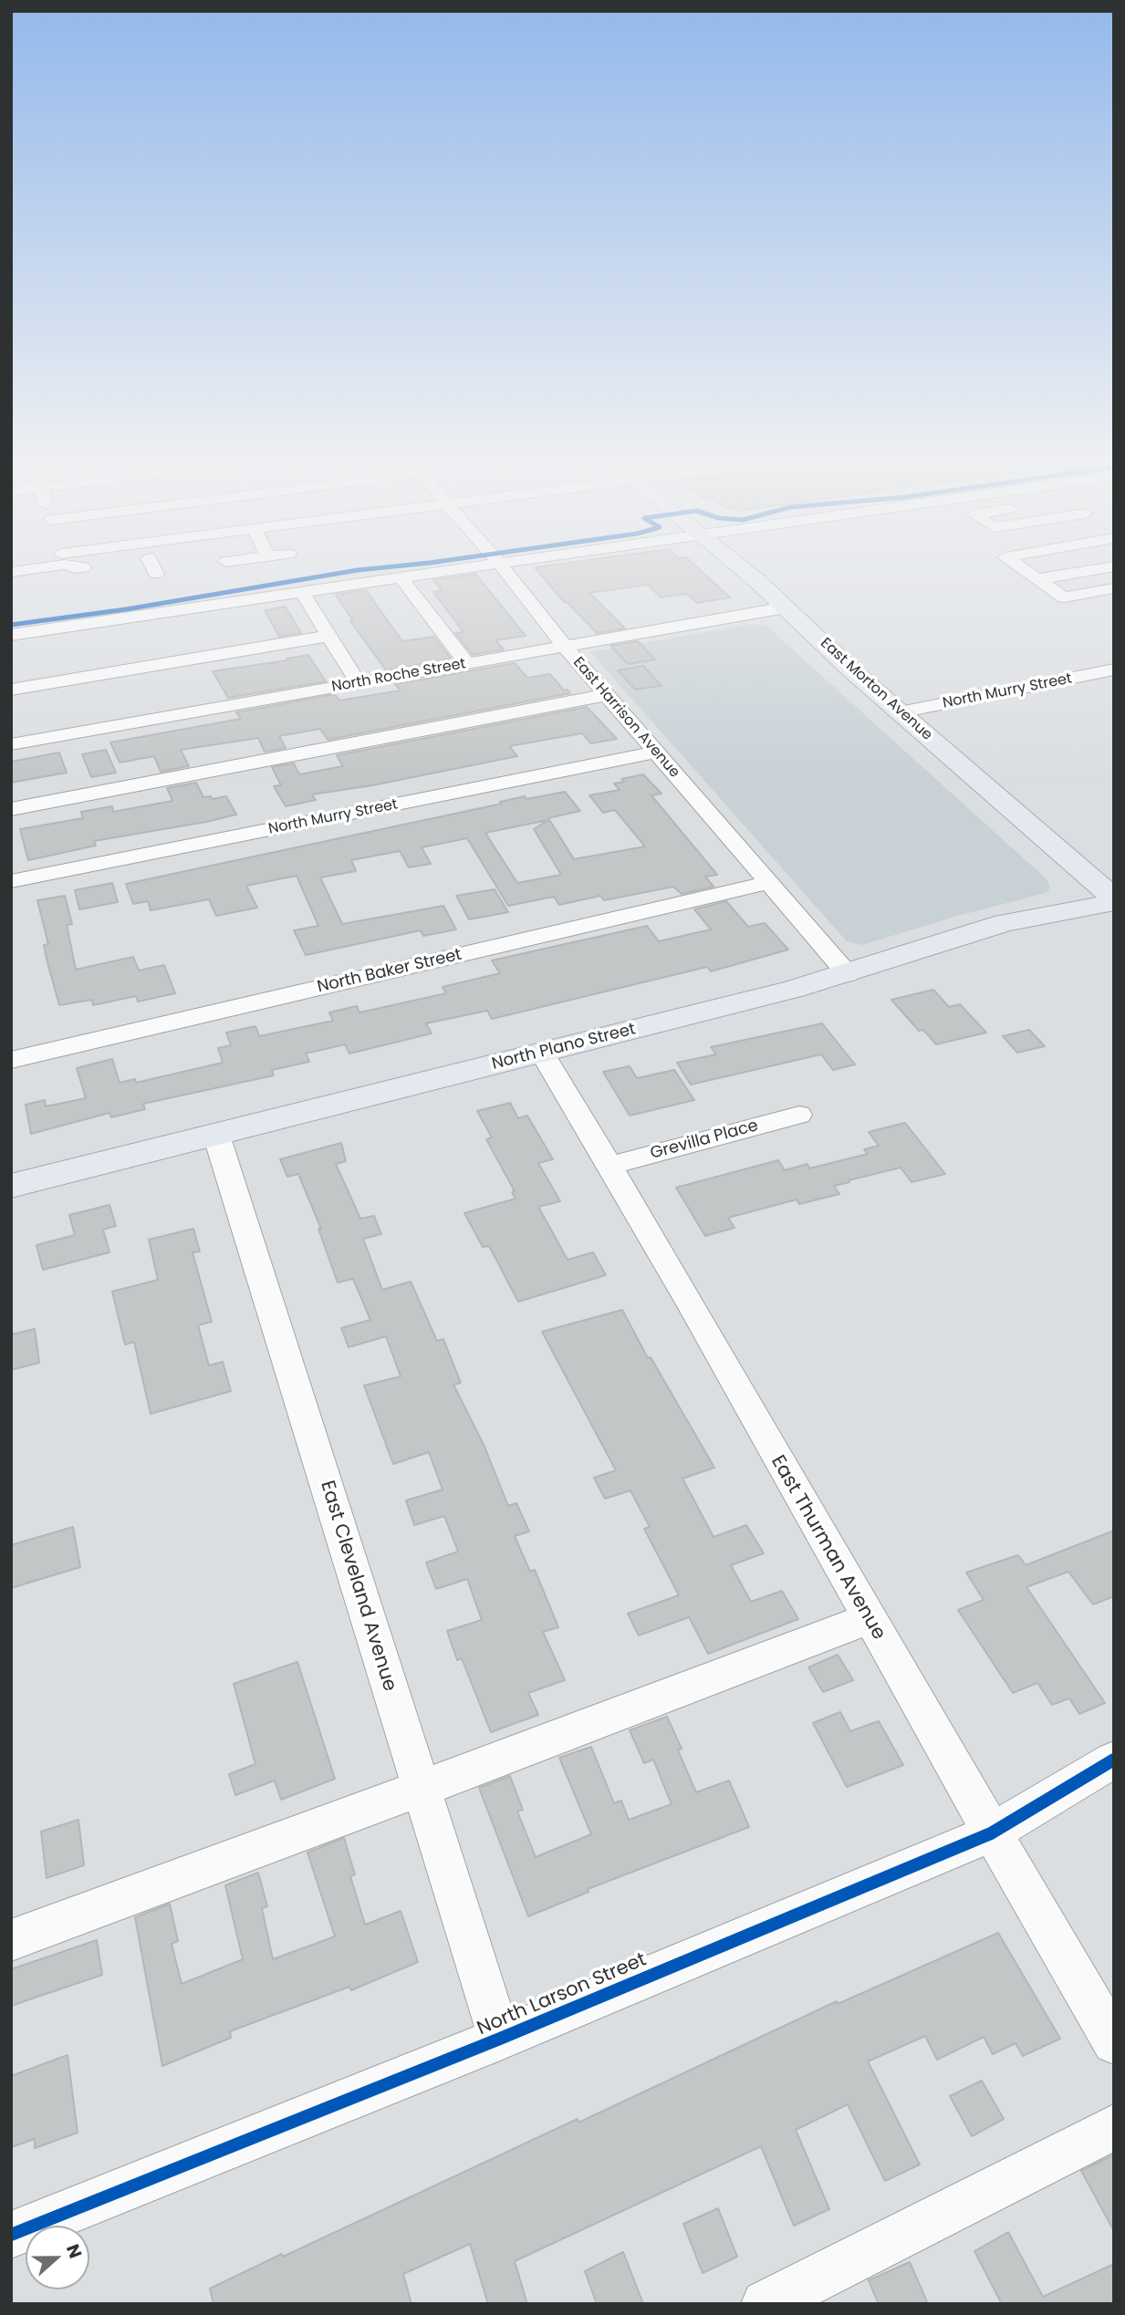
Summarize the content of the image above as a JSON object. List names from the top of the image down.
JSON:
{
  "streets": {
    "main road": ["East Morton Avenue", "North Plano Street"],
    "street": [
      "North Roche Street",
      "North Murry Street",
      "East Harrison Avenue",
      "North Baker Street",
      "Grevilla Place",
      "East Thurman Avenue",
      "East Cleveland Avenue",
      "North Larson Street"
    ]
  },
  "crossings": [
    ["North Roche Street", "East Morton Avenue"],
    ["North Roche Street", "East Harrison Avenue"],
    ["East Morton Avenue", "North Murry Street"],
    ["East Morton Avenue", "North Plano Street"],
    ["North Murry Street", "East Harrison Avenue"],
    ["East Harrison Avenue", "North Baker Street"],
    ["East Harrison Avenue", "North Plano Street"],
    ["North Plano Street", "East Thurman Avenue"],
    ["North Plano Street", "East Cleveland Avenue"],
    ["Grevilla Place", "East Thurman Avenue"],
    ["East Thurman Avenue", "North Larson Street"],
    ["East Cleveland Avenue", "North Larson Street"]
  ],
  "north": "right"
}
